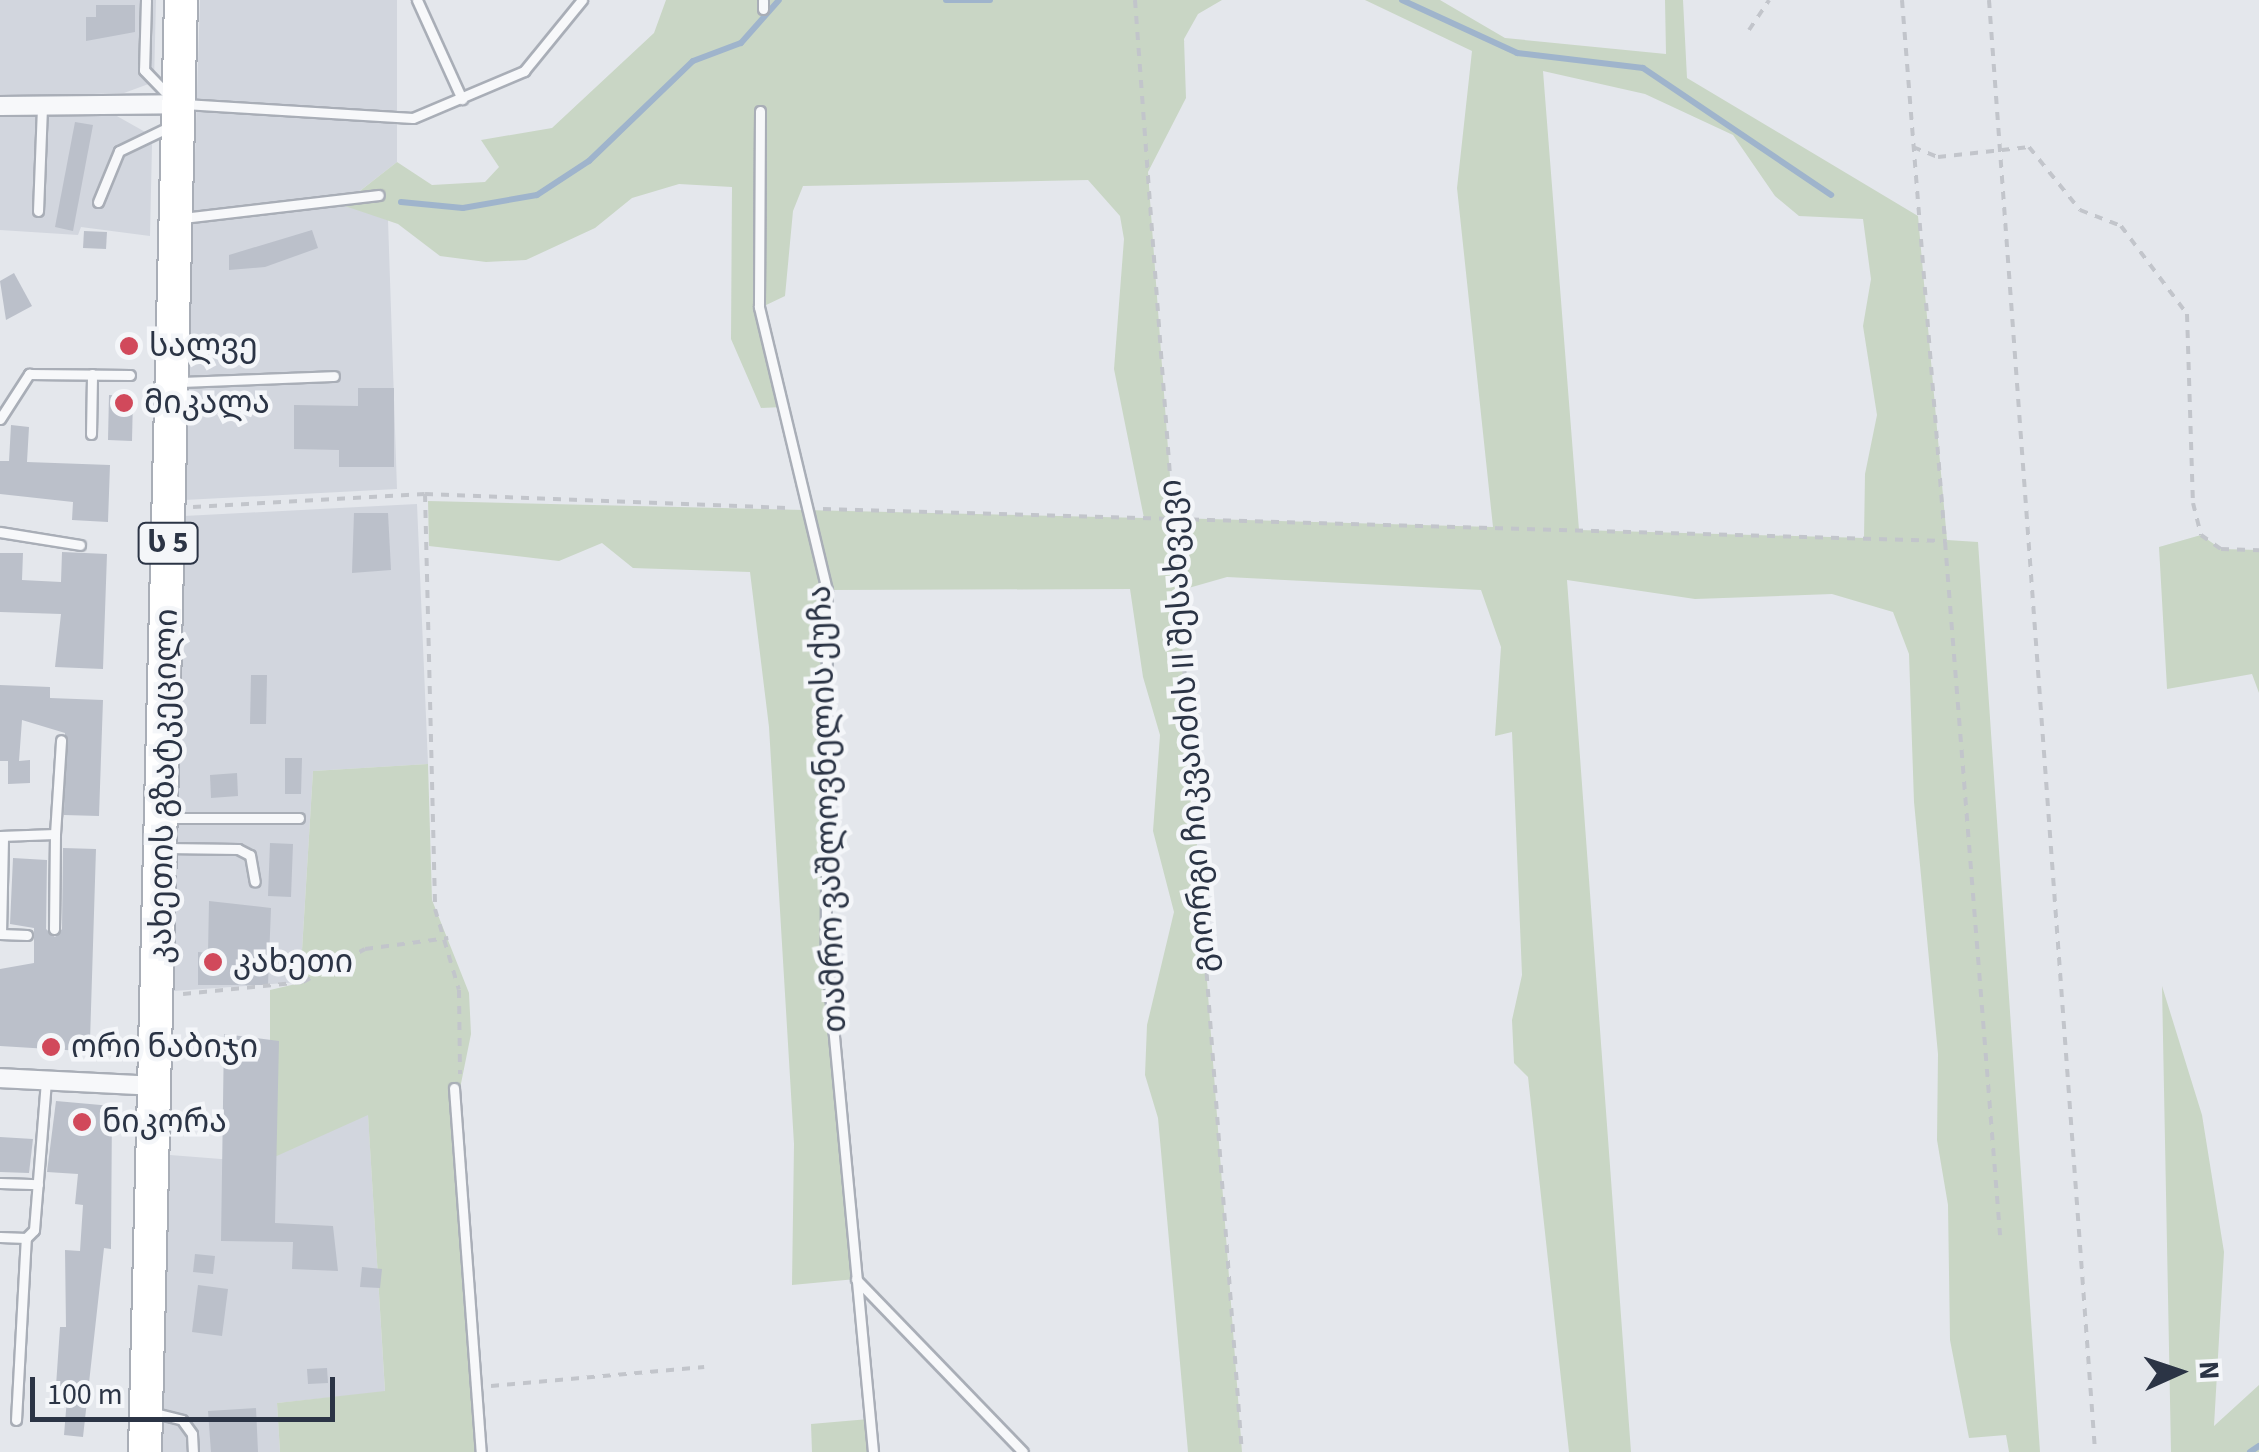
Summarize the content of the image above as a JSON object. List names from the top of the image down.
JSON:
{
  "streets": {
    "highway": ["ს 5", "კახეთის გზატკეცილი"],
    "lane": ["თამრო ვაშლოვნელის ქუჩა"],
    "path": ["გიორგი ჩიკვაიძის II შესახვევი"]
  },
  "places": [
    "სალვე",
    "მიკალა",
    "კახეთი",
    "ორი ნაბიჯი",
    "ნიკორა"
  ],
  "scale_bar": "100 m",
  "north": "right"
}
